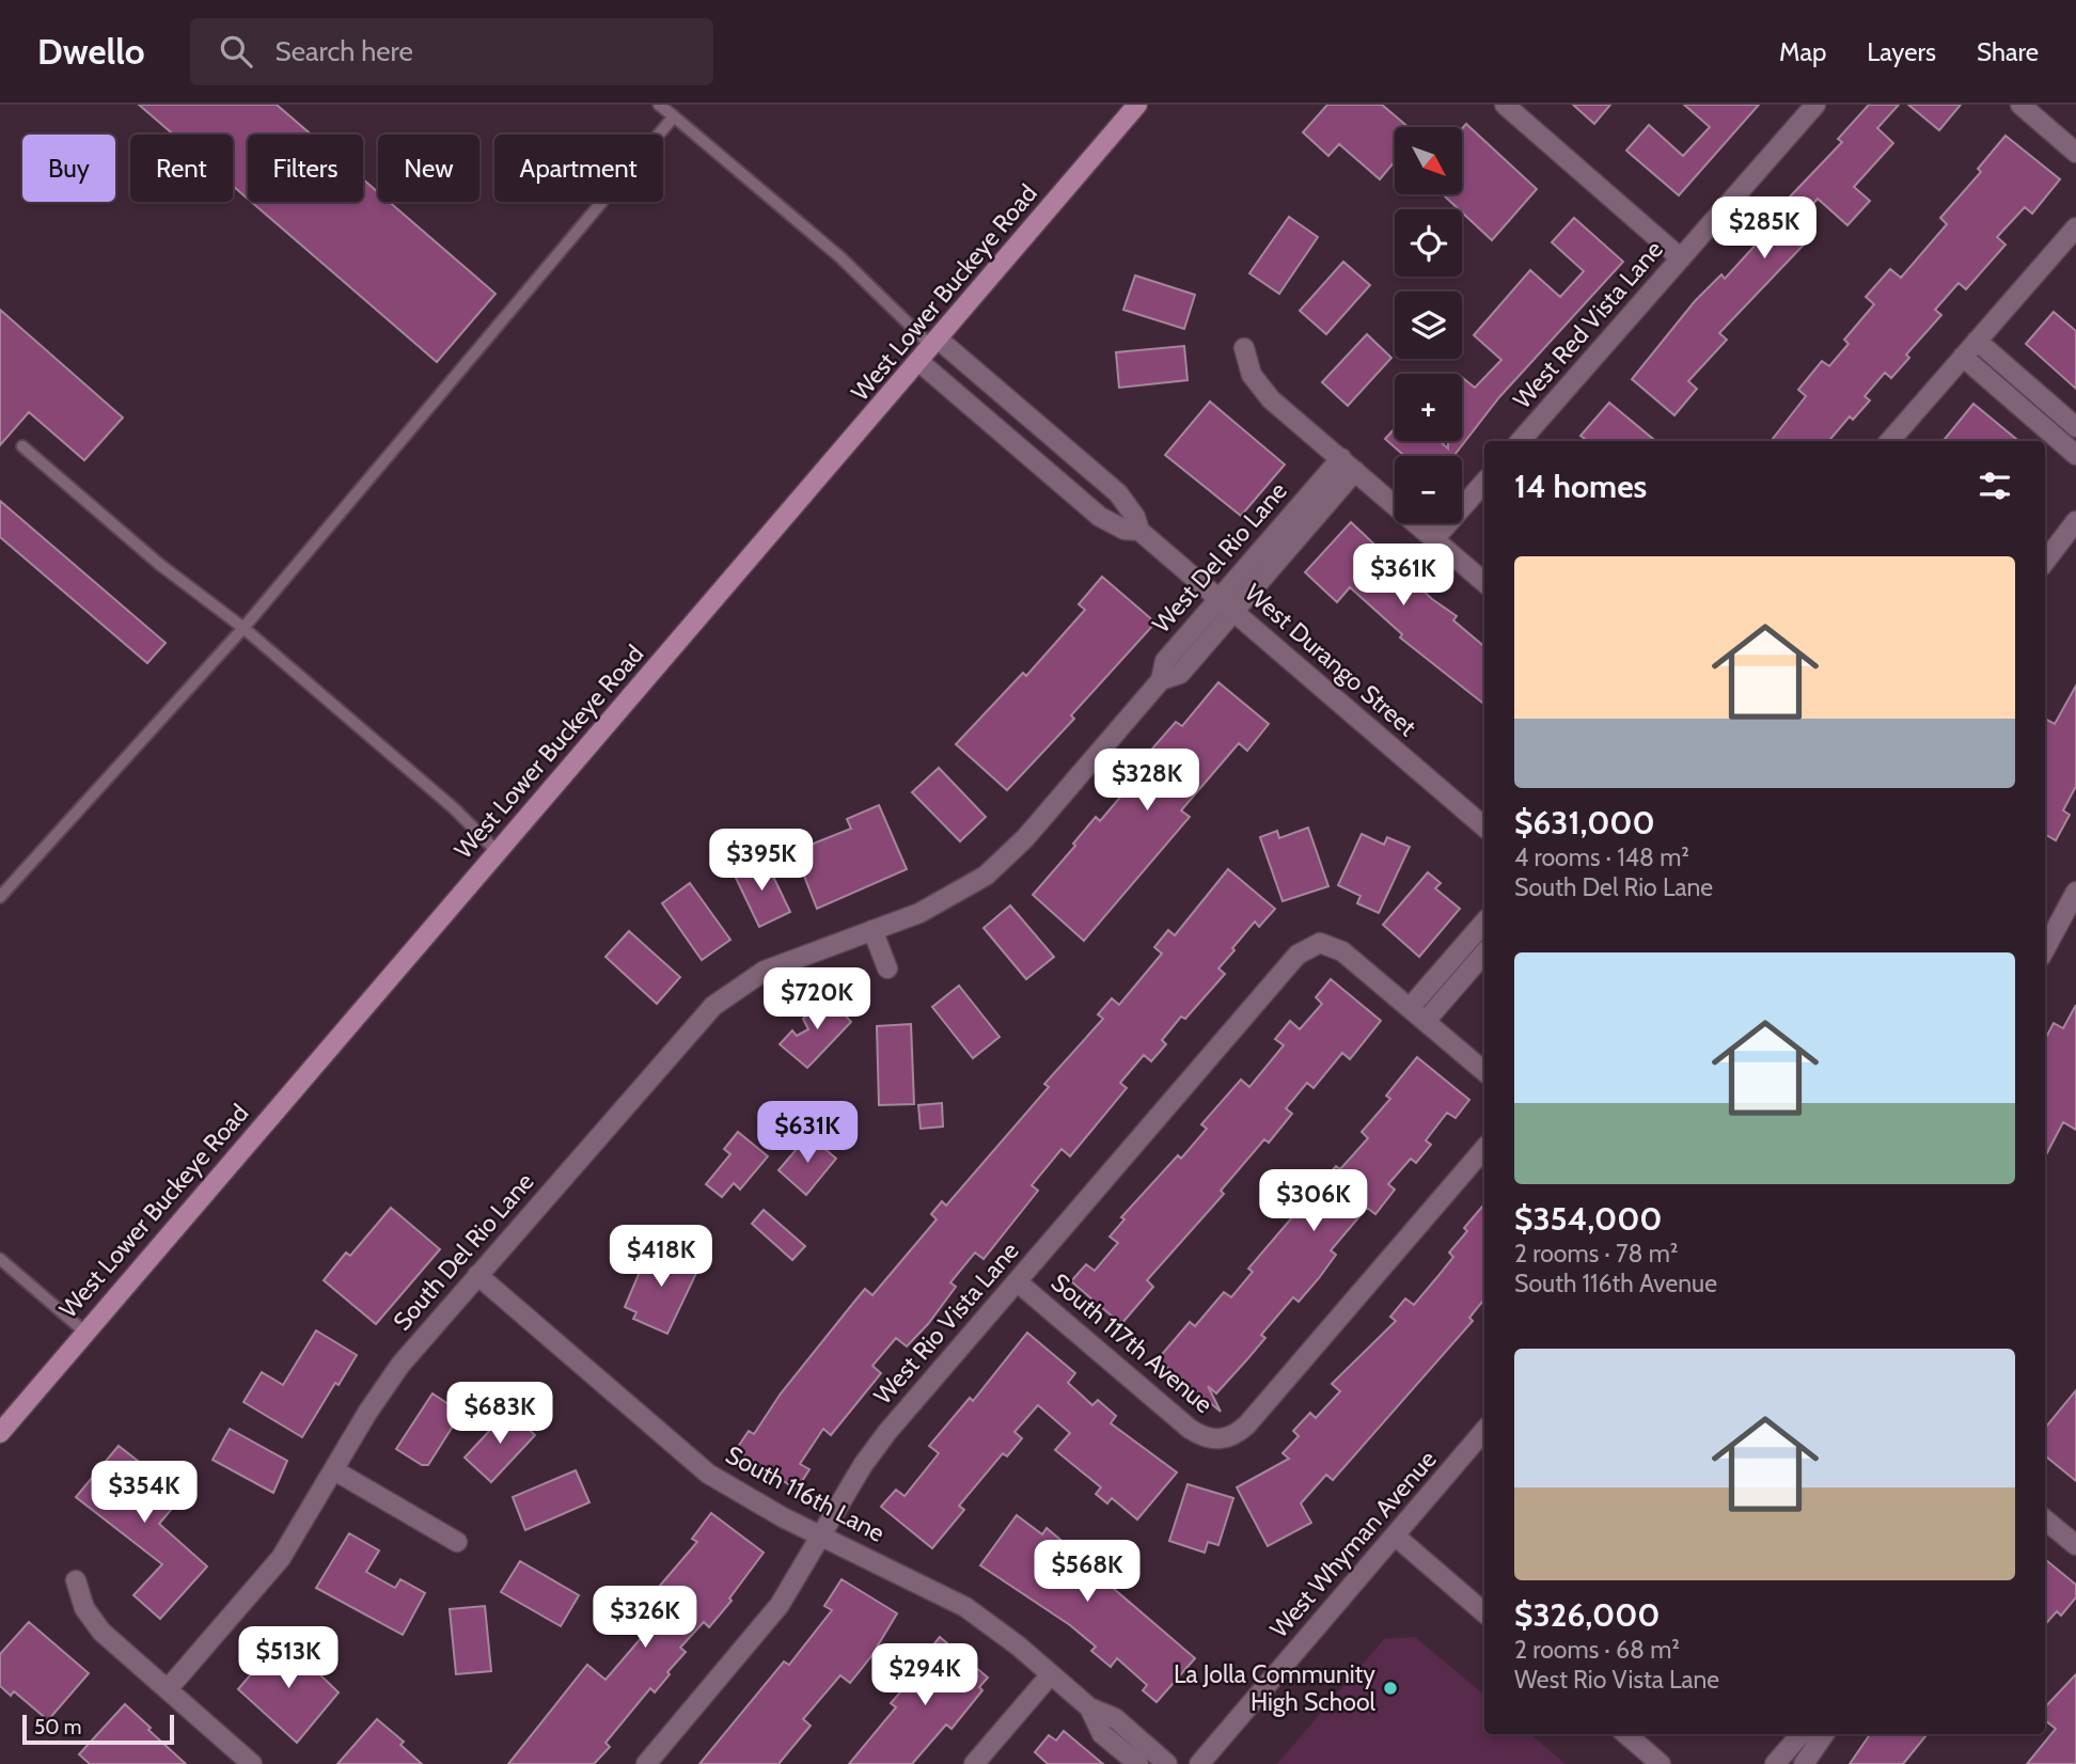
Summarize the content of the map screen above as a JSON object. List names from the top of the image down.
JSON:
{
  "streets": {
    "main road": ["West Lower Buckeye Road"],
    "street": [
      "West Red Vista Lane",
      "West Del Rio Lane",
      "West Durango Street",
      "South Del Rio Lane",
      "West Rio Vista Lane",
      "South 117th Avenue",
      "South 116th Lane",
      "West Whyman Avenue"
    ]
  },
  "crossings": [
    ["West Lower Buckeye Road", "West Durango Street"],
    ["West Del Rio Lane", "West Durango Street"],
    ["West Del Rio Lane", "South Del Rio Lane"],
    ["South Del Rio Lane", "South 116th Lane"],
    ["West Rio Vista Lane", "South 117th Avenue"],
    ["West Rio Vista Lane", "South 116th Lane"]
  ],
  "places": ["La Jolla Community High School"],
  "scale_bar": "50 m",
  "north": "bottom right",
  "page": {
    "header": "Dwello",
    "search": "Search here",
    "nav": ["Map", "Layers", "Share"],
    "map_buttons": ["+", "−"],
    "chip": [
      "Buy",
      "Rent",
      "Filters",
      "New",
      "Apartment"
    ],
    "price": [
      "$285K",
      "$361K",
      "$328K",
      "$395K",
      "$720K",
      "$631K",
      "$306K",
      "$418K",
      "$683K",
      "$354K",
      "$568K",
      "$326K",
      "$513K",
      "$294K"
    ],
    "heading": "14 homes",
    "list": [
      {
        "name": "$631,000",
        "note": "4 rooms · 148 m² · South Del Rio Lane"
      },
      {
        "name": "$354,000",
        "note": "2 rooms · 78 m² · South 116th Avenue"
      },
      {
        "name": "$326,000",
        "note": "2 rooms · 68 m² · West Rio Vista Lane"
      }
    ],
    "scale": "50 m"
  }
}
